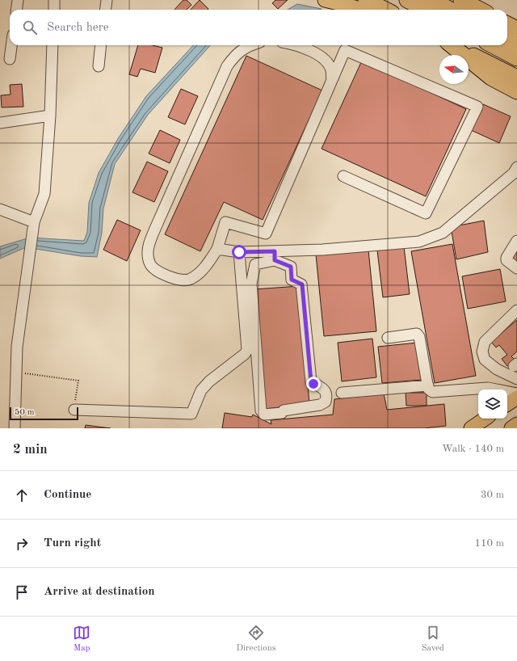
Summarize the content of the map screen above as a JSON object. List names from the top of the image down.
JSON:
{
  "scale_bar": "50 m",
  "north": "left",
  "page": {
    "search": "Search here",
    "scale": "50 m",
    "heading": ["2 min", "Walk · 140 m"],
    "list": [
      ["Continue", "30 m"],
      ["Turn right", "110 m"],
      "Arrive at destination"
    ],
    "nav": ["Map", "Directions", "Saved"]
  }
}
